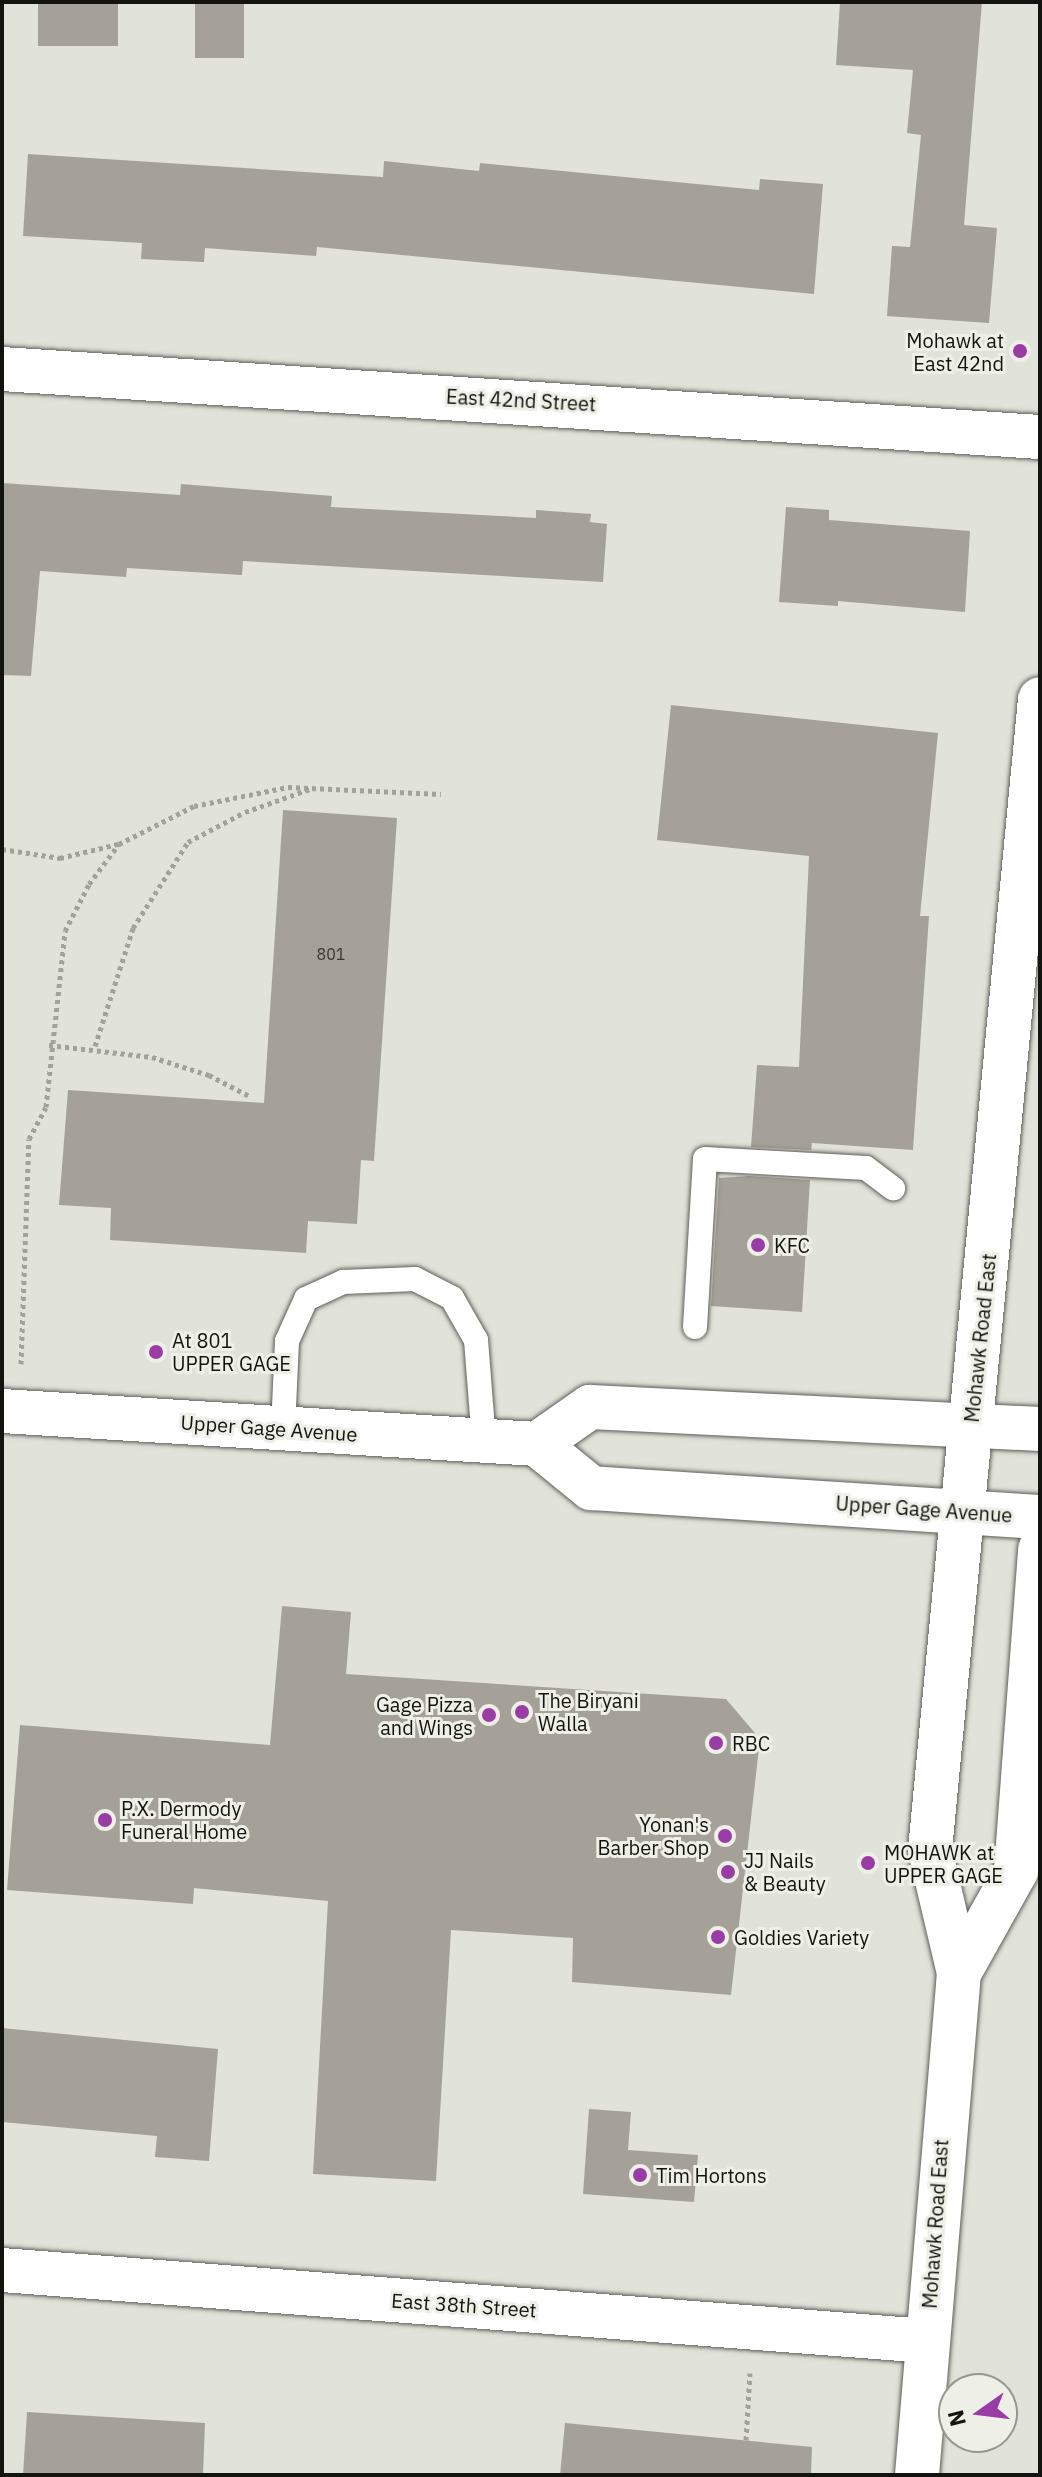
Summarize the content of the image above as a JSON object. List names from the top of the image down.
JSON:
{
  "streets": {
    "main road": [
      "East 42nd Street",
      "Mohawk Road East",
      "Upper Gage Avenue",
      "East 38th Street"
    ]
  },
  "crossings": [
    ["Mohawk Road East", "Upper Gage Avenue"],
    ["Mohawk Road East", "East 38th Street"]
  ],
  "places": [
    "Mohawk at East 42nd",
    "KFC",
    "At 801 UPPER GAGE",
    "The Biryani Walla",
    "Gage Pizza and Wings",
    "RBC",
    "P.X. Dermody Funeral Home",
    "Yonan's Barber Shop",
    "MOHAWK at UPPER GAGE",
    "JJ Nails & Beauty",
    "Goldies Variety",
    "Tim Hortons"
  ],
  "house_numbers": ["801"],
  "north": "left"
}
